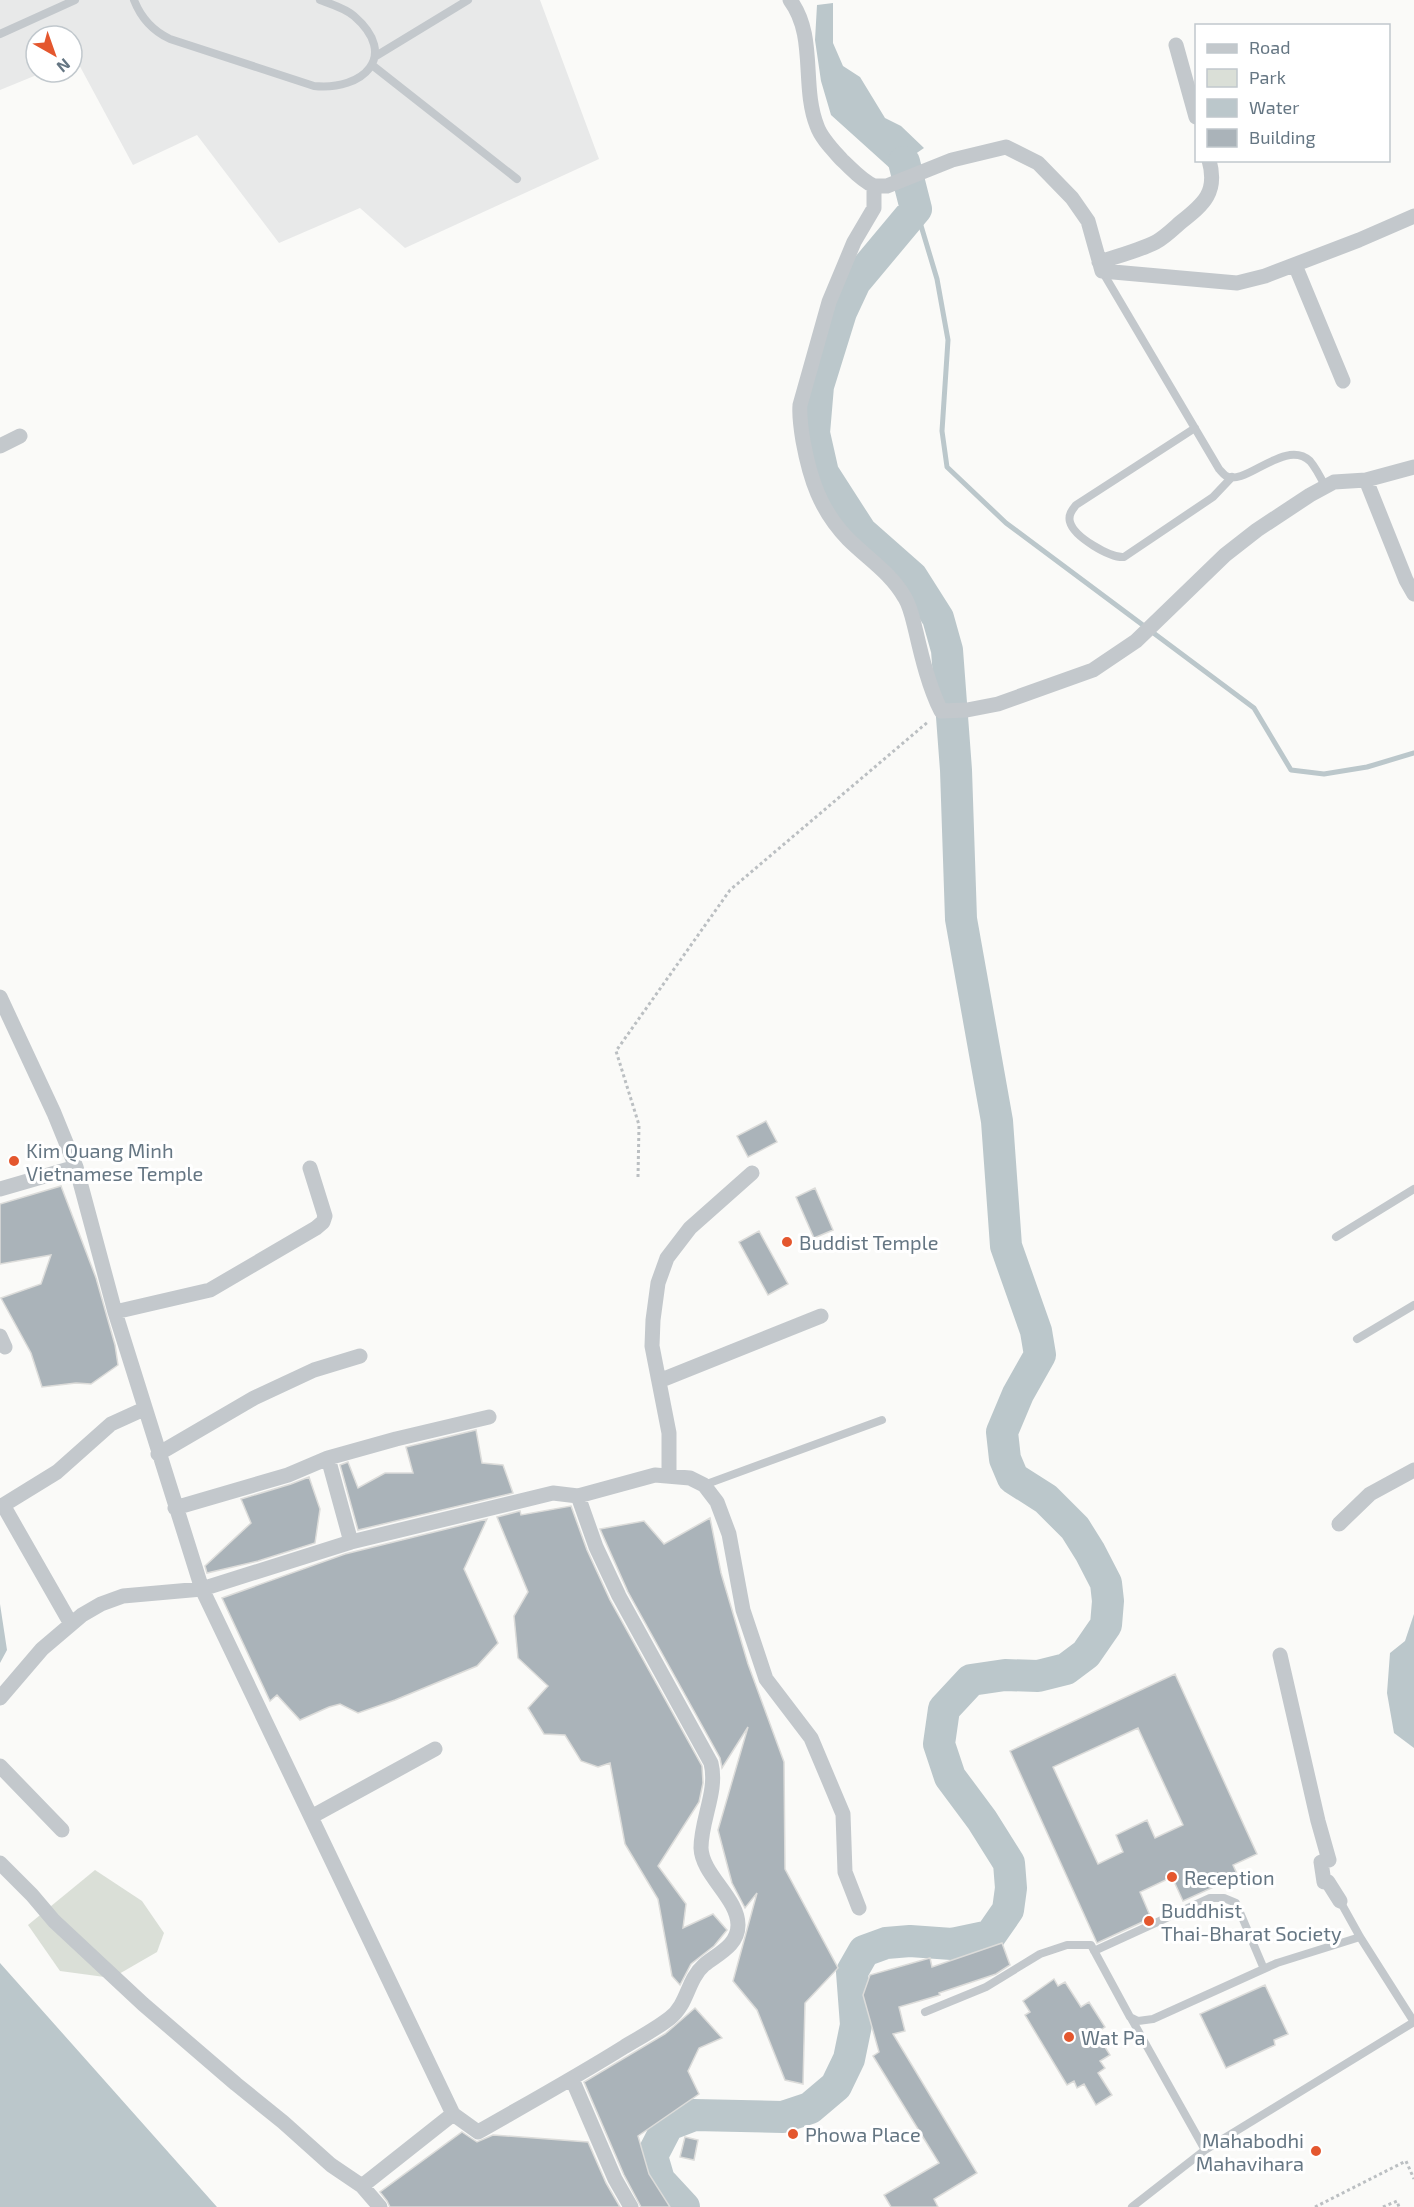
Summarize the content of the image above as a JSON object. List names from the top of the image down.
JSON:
{
  "places": [
    "Kim Quang Minh Vietnamese Temple",
    "Buddist Temple",
    "Reception",
    "Buddhist Thai-Bharat Society",
    "Wat Pa",
    "Phowa Place",
    "Mahabodhi Mahavihara"
  ],
  "legend": [
    "Road",
    "Park",
    "Water",
    "Building"
  ],
  "north": "bottom right"
}
